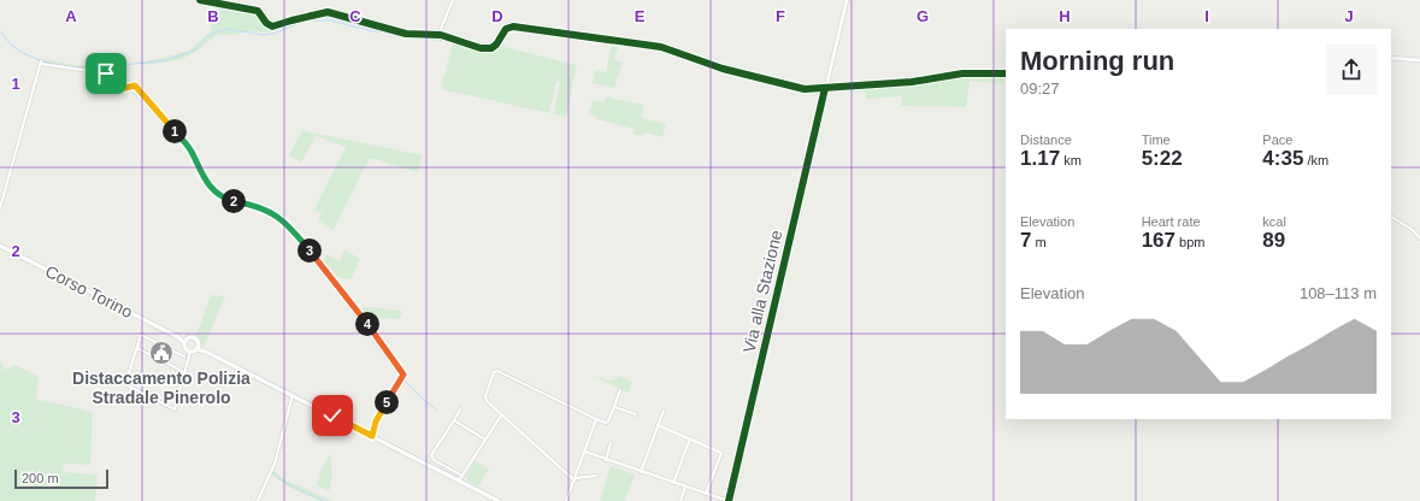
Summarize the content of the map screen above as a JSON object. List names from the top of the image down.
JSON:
{
  "streets": {
    "main road": ["Corso Torino"],
    "street": ["Via alla Stazione"]
  },
  "places": {
    "public building": ["Distaccamento Polizia Stradale Pinerolo"]
  },
  "scale_bar": "200 m",
  "page": {
    "heading": ["Morning run", "09:27"],
    "stats": [
      ["Distance", "1.17 km"],
      ["Time", "5:22"],
      ["Pace", "4:35 /km"],
      ["Elevation", "7 m"],
      ["Heart rate", "167 bpm"],
      ["kcal", "89"]
    ],
    "pins": [
      "1",
      "2",
      "3",
      "4",
      "5"
    ],
    "chart": ["Elevation", "108–113 m"],
    "scale": "200 m"
  },
  "grid": {
    "columns": [
      "A",
      "B",
      "C",
      "D",
      "E",
      "F",
      "G",
      "H",
      "I",
      "J"
    ],
    "rows": ["1", "2", "3"]
  }
}
